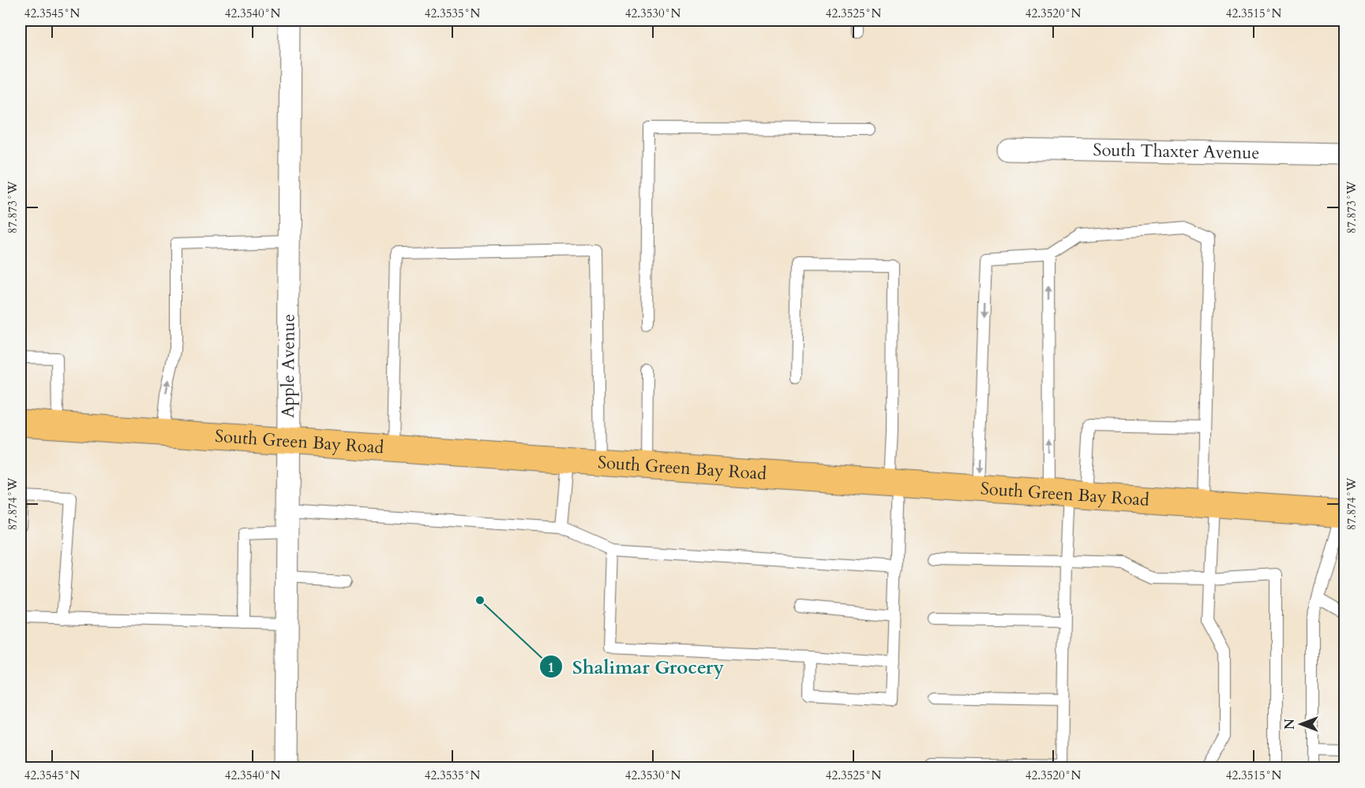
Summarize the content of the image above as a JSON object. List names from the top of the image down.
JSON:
{
  "streets": {
    "main road": ["South Green Bay Road"],
    "street": ["South Thaxter Avenue", "Apple Avenue"]
  },
  "crossings": [
    ["Apple Avenue", "South Green Bay Road"]
  ],
  "places": ["Shalimar Grocery"],
  "north": "left",
  "coordinates": [
    "42.3545°N",
    "42.3540°N",
    "42.3535°N",
    "42.3530°N",
    "42.3525°N",
    "42.3520°N",
    "42.3515°N",
    "87.873°W",
    "87.874°W"
  ]
}
